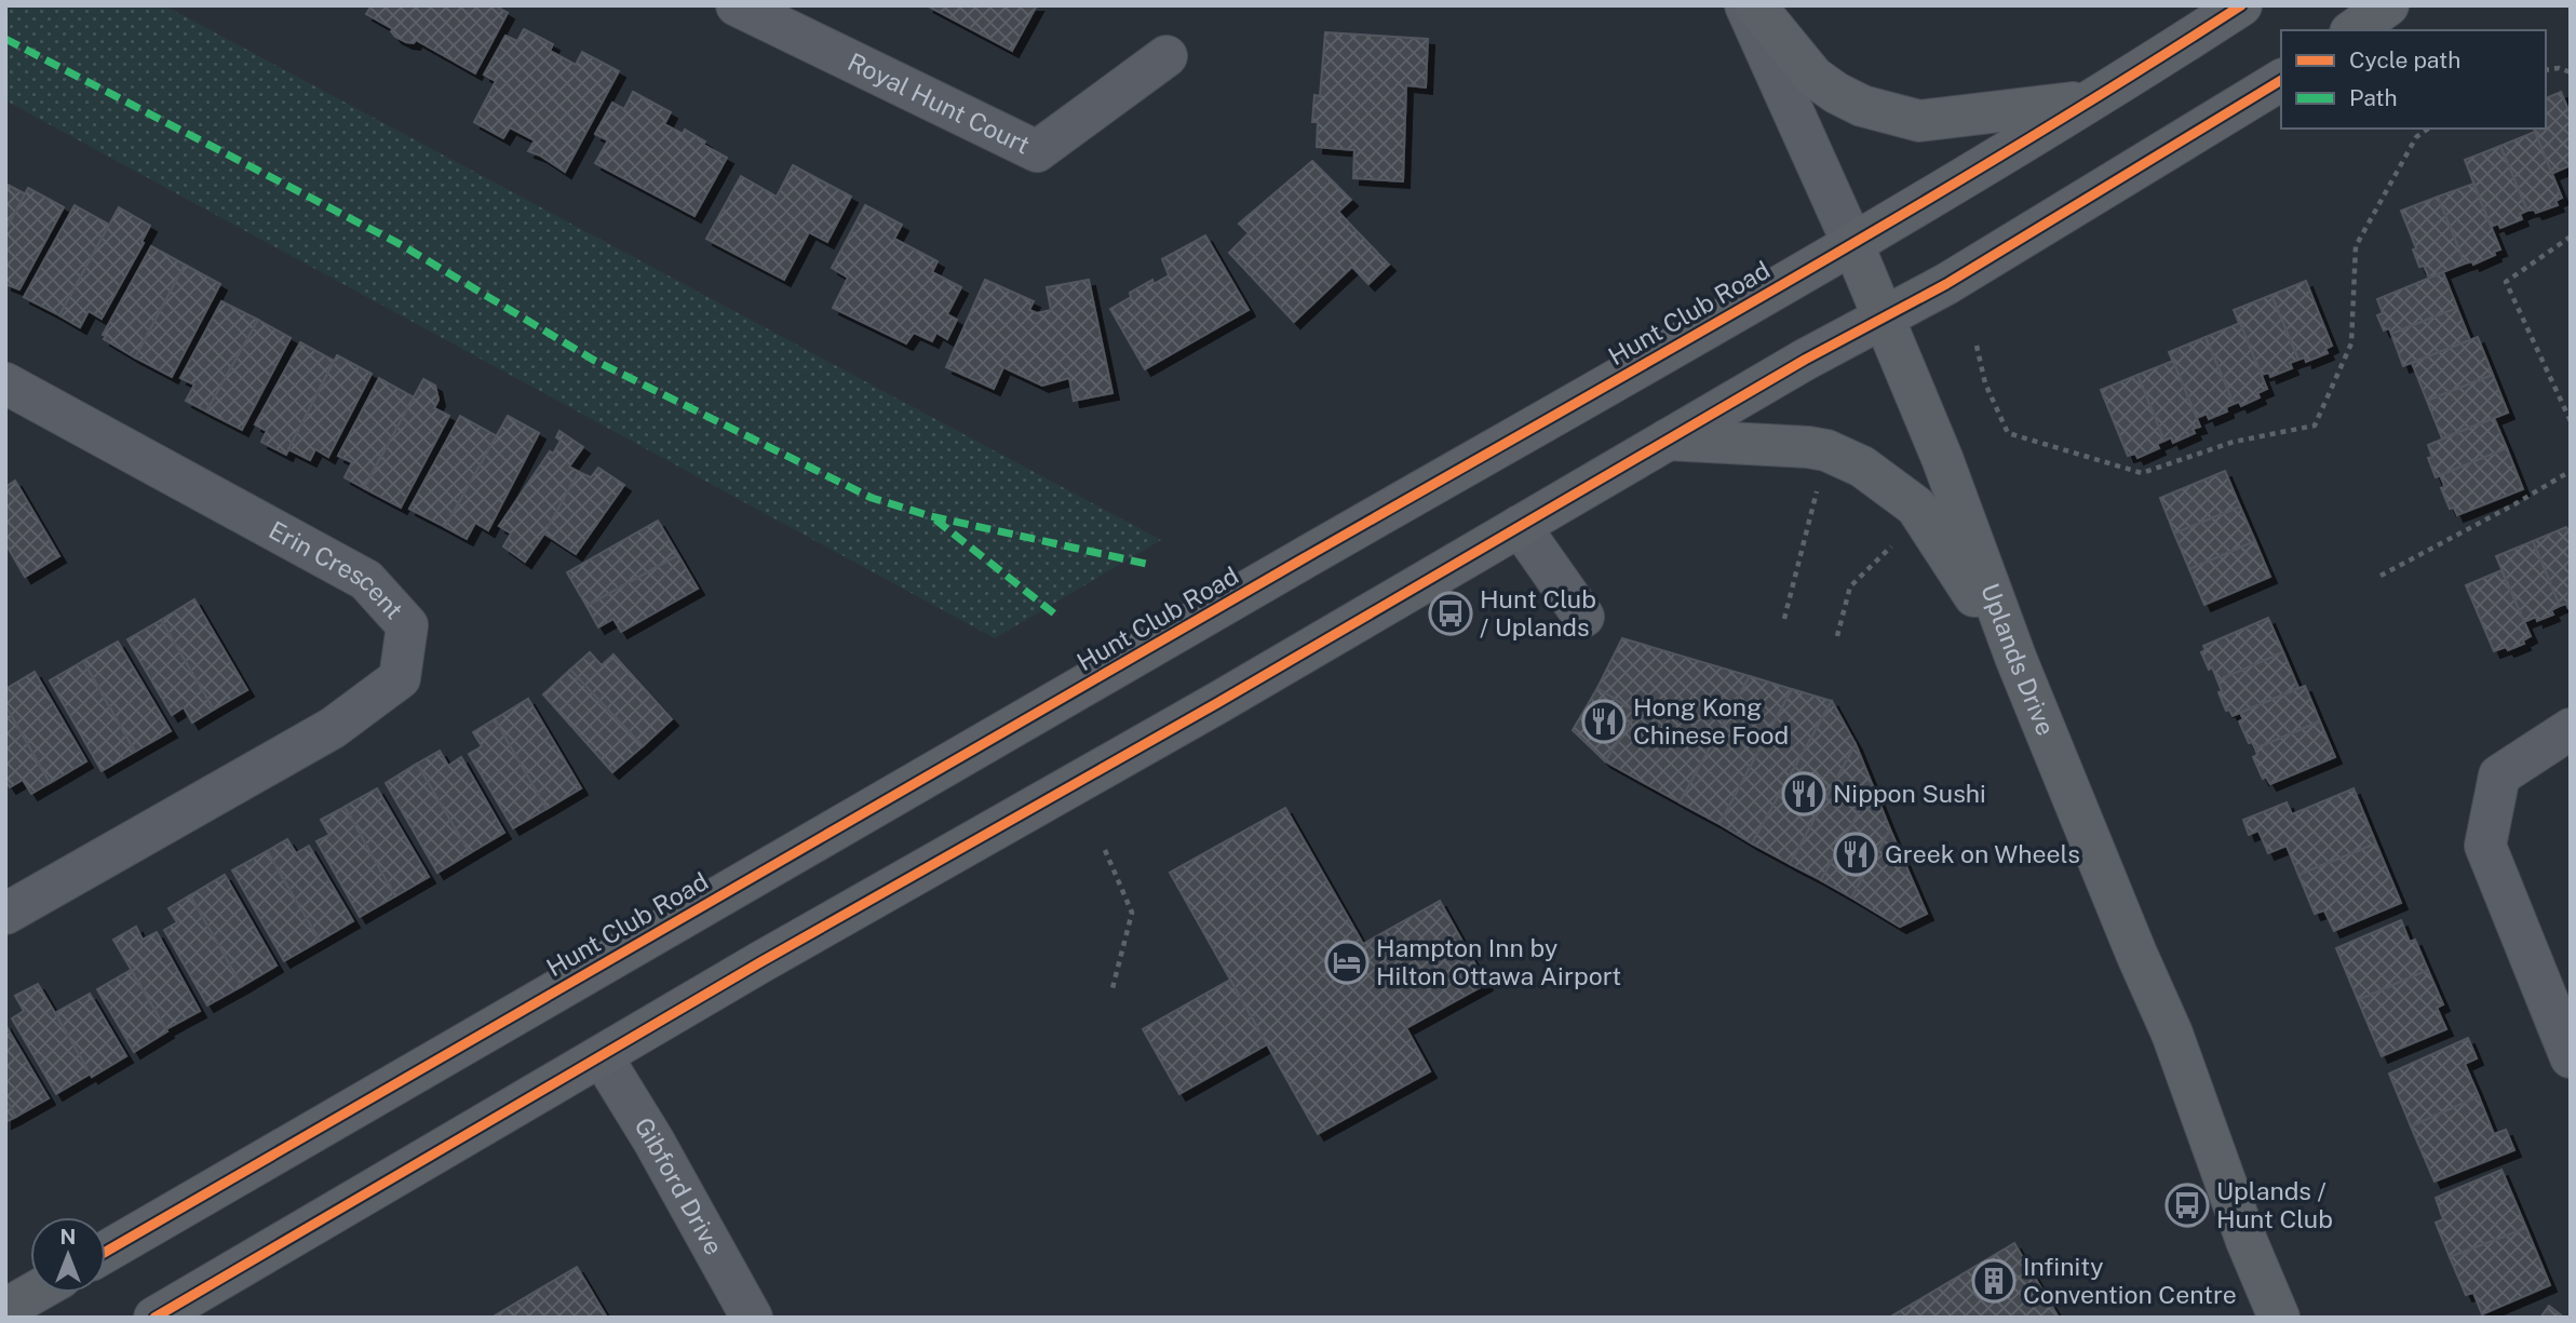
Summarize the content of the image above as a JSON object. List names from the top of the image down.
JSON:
{
  "streets": {
    "main road": ["Hunt Club Road", "Uplands Drive"],
    "street": ["Royal Hunt Court", "Erin Crescent", "Gibford Drive"]
  },
  "crossings": [
    ["Hunt Club Road", "Uplands Drive"]
  ],
  "places": {
    "bus stop": ["Hunt Club / Uplands", "Uplands / Hunt Club"],
    "restaurant": ["Hong Kong Chinese Food", "Nippon Sushi", "Greek on Wheels"],
    "hotel": ["Hampton Inn by Hilton Ottawa Airport"],
    "building": ["Infinity Convention Centre"]
  },
  "legend": ["Cycle path", "Path"],
  "north": "top"
}
